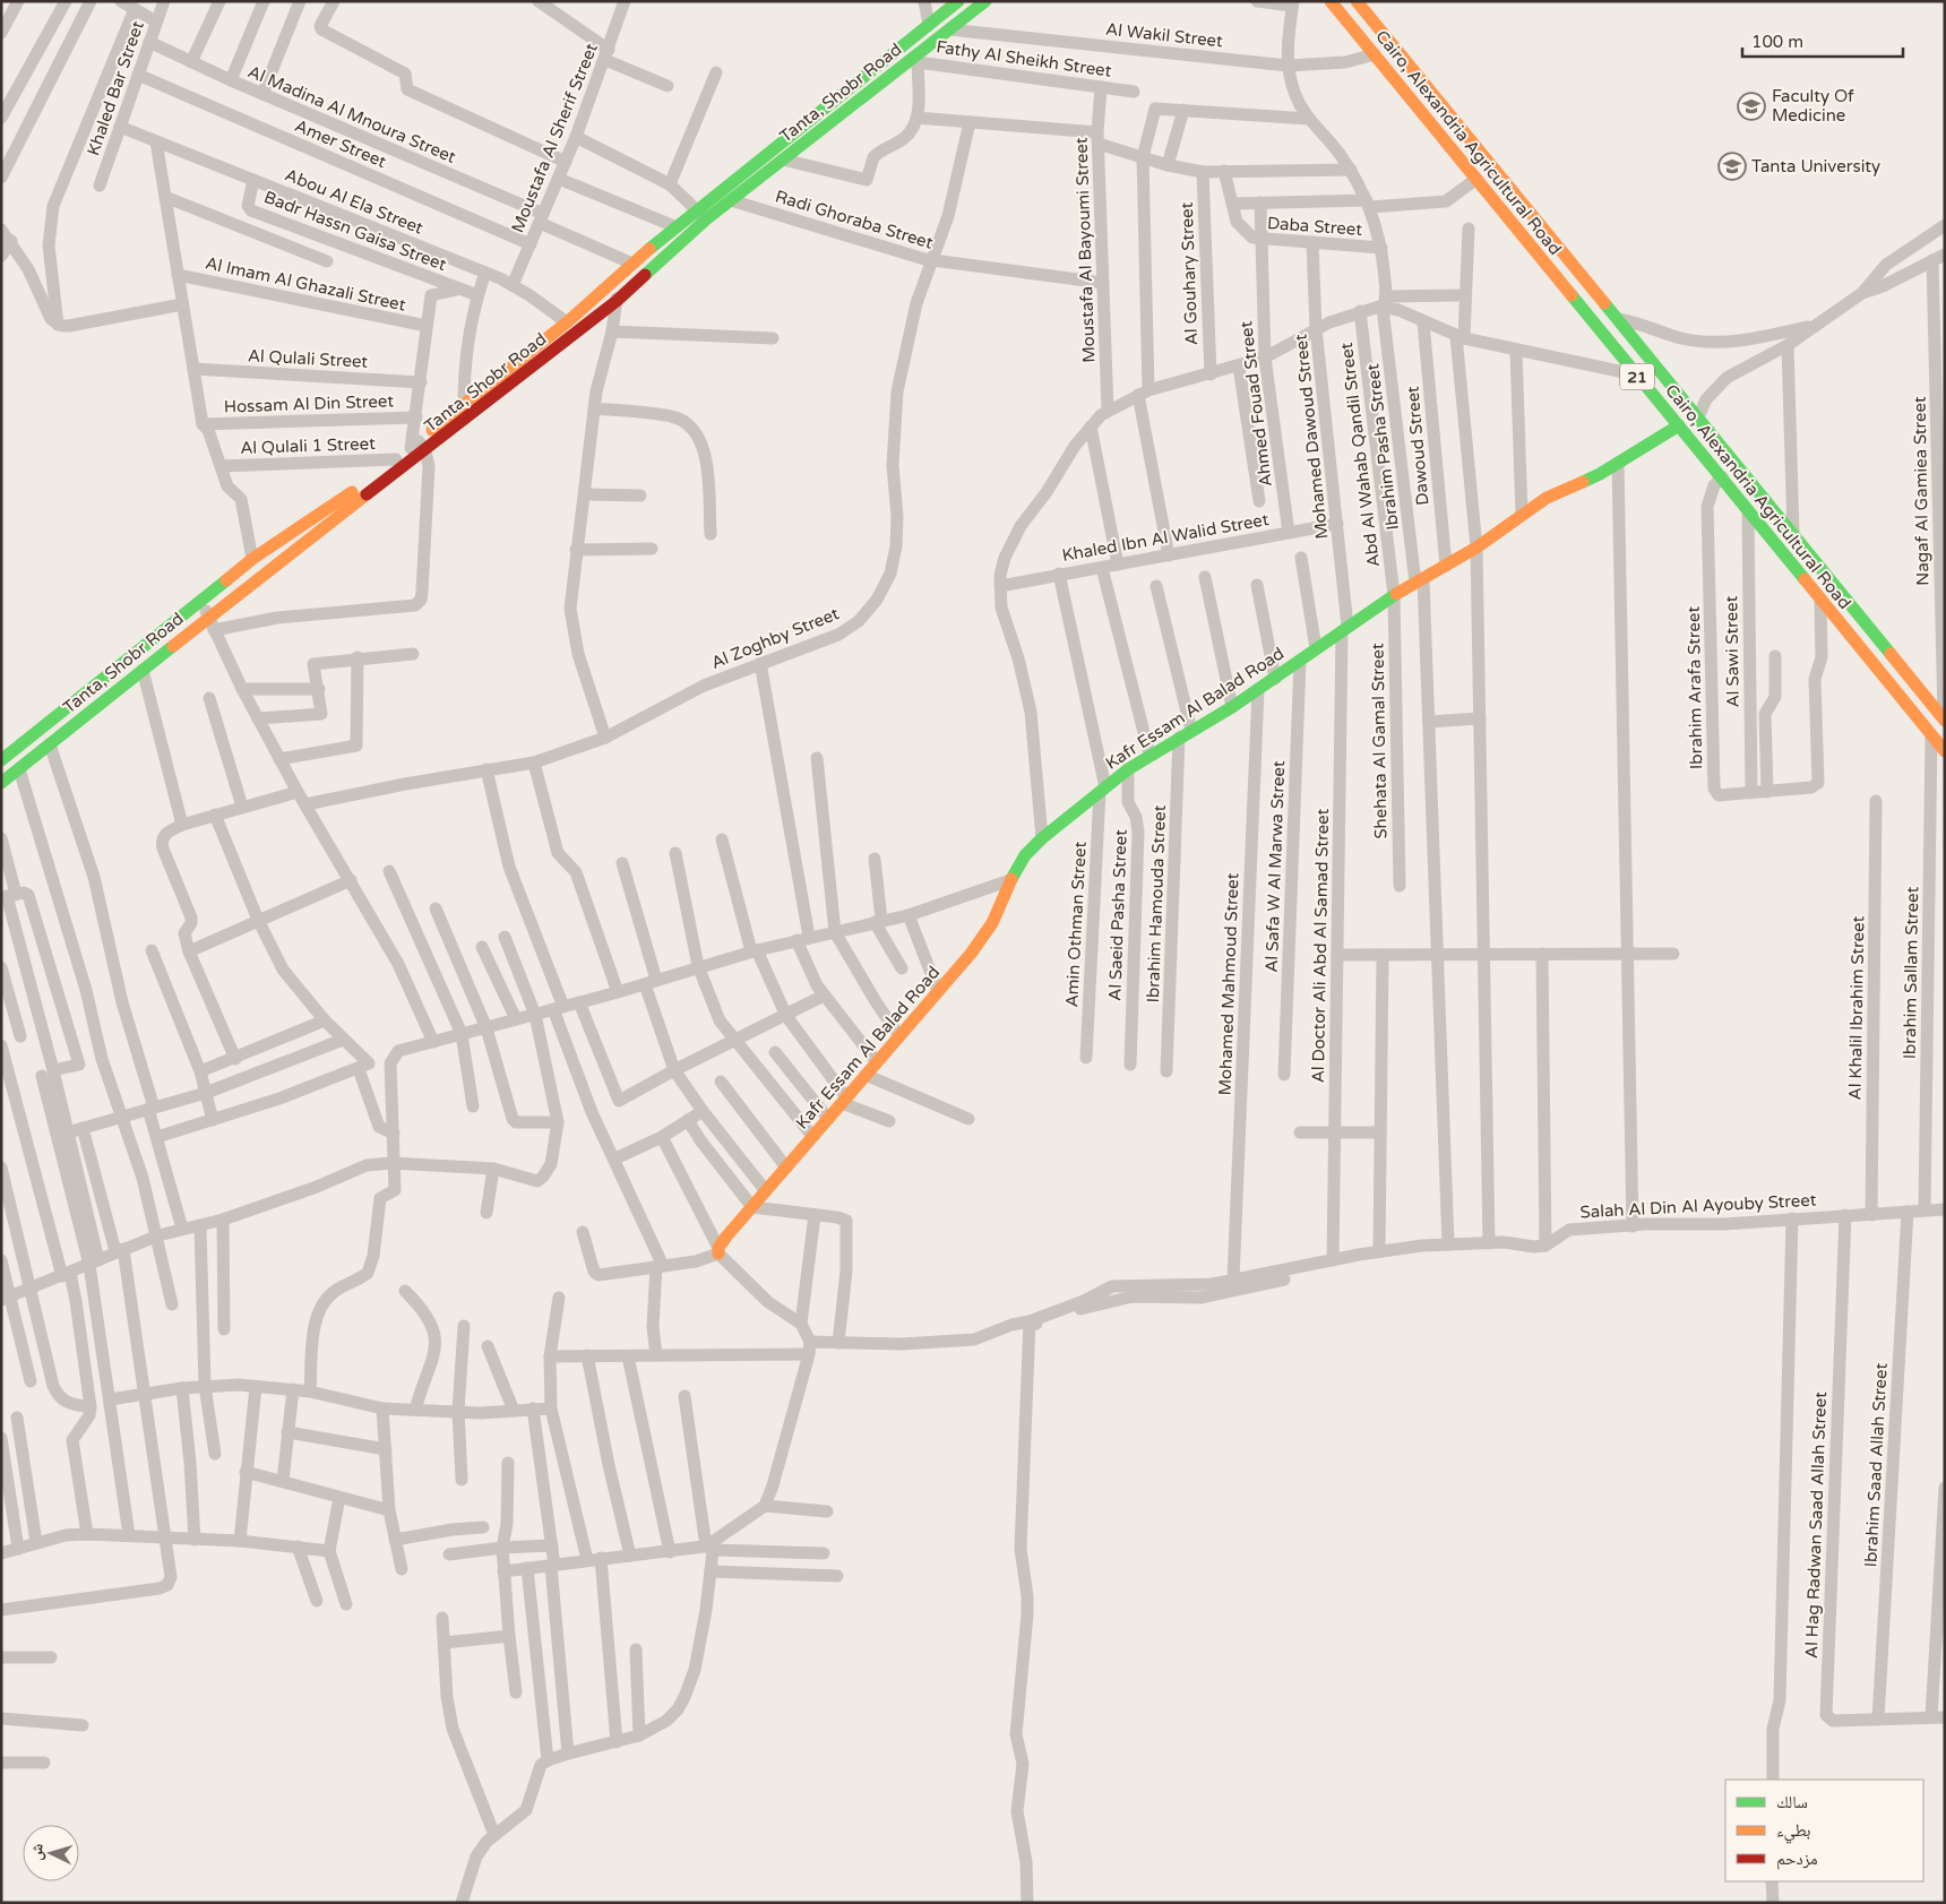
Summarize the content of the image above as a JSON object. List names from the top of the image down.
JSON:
{
  "streets": {
    "main road": [
      "Tanta, Shobr Road",
      "Cairo, Alexandria Agricultural Road",
      "21",
      "Kafr Essam Al Balad Road"
    ],
    "street": [
      "Al Wakil Street",
      "Fathy Al Sheikh Street",
      "Khaled Bar Street",
      "Al Madina Al Mnoura Street",
      "Moustafa Al Sherif Street",
      "Amer Street",
      "Abou Al Ela Street",
      "Radi Ghoraba Street",
      "Daba Street",
      "Badr Hassn Gaisa Street",
      "Moustafa Al Bayoumi Street",
      "Al Gouhary Street",
      "Al Imam Al Ghazali Street",
      "Al Qulali Street",
      "Hossam Al Din Street",
      "Ahmed Fouad Street",
      "Mohamed Dawoud Street",
      "Al Qulali 1 Street",
      "Dawoud Street",
      "Ibrahim Pasha Street",
      "Abd Al Wahab Qandil Street",
      "Nagaf Al Gamiea Street",
      "Khaled Ibn Al Walid Street",
      "Al Zoghby Street",
      "Al Sawi Street",
      "Ibrahim Arafa Street",
      "Shehata Al Gamal Street",
      "Al Safa W Al Marwa Street",
      "Ibrahim Hamouda Street",
      "Al Saeid Pasha Street",
      "Amin Othman Street",
      "Al Doctor Ali Abd Al Samad Street",
      "Ibrahim Sallam Street",
      "Mohamed Mahmoud Street",
      "Al Khalil Ibrahim Street",
      "Salah Al Din Al Ayouby Street",
      "Ibrahim Saad Allah Street",
      "Al Hag Radwan Saad Allah Street"
    ]
  },
  "crossings": [
    ["Al Wakil Street", "Tanta, Shobr Road"],
    ["Al Wakil Street", "Cairo, Alexandria Agricultural Road"],
    ["Al Wakil Street", "Ibrahim Pasha Street"],
    ["Fathy Al Sheikh Street", "Tanta, Shobr Road"],
    ["Fathy Al Sheikh Street", "Moustafa Al Bayoumi Street"],
    ["Khaled Bar Street", "Al Madina Al Mnoura Street"],
    ["Khaled Bar Street", "Amer Street"],
    ["Khaled Bar Street", "Abou Al Ela Street"],
    ["Tanta, Shobr Road", "Al Madina Al Mnoura Street"],
    ["Tanta, Shobr Road", "Abou Al Ela Street"],
    ["Tanta, Shobr Road", "Radi Ghoraba Street"],
    ["Tanta, Shobr Road", "Al Qulali 1 Street"],
    ["Al Madina Al Mnoura Street", "Moustafa Al Sherif Street"],
    ["Moustafa Al Sherif Street", "Amer Street"],
    ["Moustafa Al Sherif Street", "Abou Al Ela Street"],
    ["Cairo, Alexandria Agricultural Road", "Nagaf Al Gamiea Street"],
    ["Cairo, Alexandria Agricultural Road", "Al Sawi Street"],
    ["Cairo, Alexandria Agricultural Road", "Ibrahim Arafa Street"],
    ["Cairo, Alexandria Agricultural Road", "Kafr Essam Al Balad Road"],
    ["Cairo, Alexandria Agricultural Road", "Ibrahim Sallam Street"],
    ["Abou Al Ela Street", "Badr Hassn Gaisa Street"],
    ["Radi Ghoraba Street", "Moustafa Al Bayoumi Street"],
    ["Radi Ghoraba Street", "Al Zoghby Street"],
    ["Daba Street", "Ahmed Fouad Street"],
    ["Daba Street", "Mohamed Dawoud Street"],
    ["Daba Street", "Ibrahim Pasha Street"],
    ["Ahmed Fouad Street", "Khaled Ibn Al Walid Street"],
    ["Mohamed Dawoud Street", "Khaled Ibn Al Walid Street"],
    ["Mohamed Dawoud Street", "Kafr Essam Al Balad Road"],
    ["Mohamed Dawoud Street", "Al Doctor Ali Abd Al Samad Street"],
    ["Dawoud Street", "Kafr Essam Al Balad Road"],
    ["Ibrahim Pasha Street", "Kafr Essam Al Balad Road"],
    ["Abd Al Wahab Qandil Street", "Kafr Essam Al Balad Road"],
    ["Abd Al Wahab Qandil Street", "Shehata Al Gamal Street"],
    ["Khaled Ibn Al Walid Street", "Amin Othman Street"],
    ["Al Sawi Street", "Ibrahim Arafa Street"],
    ["Kafr Essam Al Balad Road", "Shehata Al Gamal Street"],
    ["Kafr Essam Al Balad Road", "Al Safa W Al Marwa Street"],
    ["Kafr Essam Al Balad Road", "Ibrahim Hamouda Street"],
    ["Kafr Essam Al Balad Road", "Al Saeid Pasha Street"],
    ["Kafr Essam Al Balad Road", "Amin Othman Street"],
    ["Kafr Essam Al Balad Road", "Al Doctor Ali Abd Al Samad Street"],
    ["Kafr Essam Al Balad Road", "Mohamed Mahmoud Street"],
    ["Ibrahim Sallam Street", "Salah Al Din Al Ayouby Street"],
    ["Al Khalil Ibrahim Street", "Salah Al Din Al Ayouby Street"],
    ["Salah Al Din Al Ayouby Street", "Ibrahim Saad Allah Street"],
    ["Salah Al Din Al Ayouby Street", "Al Hag Radwan Saad Allah Street"],
    ["Ibrahim Saad Allah Street", "Al Hag Radwan Saad Allah Street"]
  ],
  "places": {
    "school or university": ["Faculty Of Medicine", "Tanta University"]
  },
  "legend": ["سالك", "بطيء", "مزدحم"],
  "scale_bar": "100 m",
  "north": "left"
}
